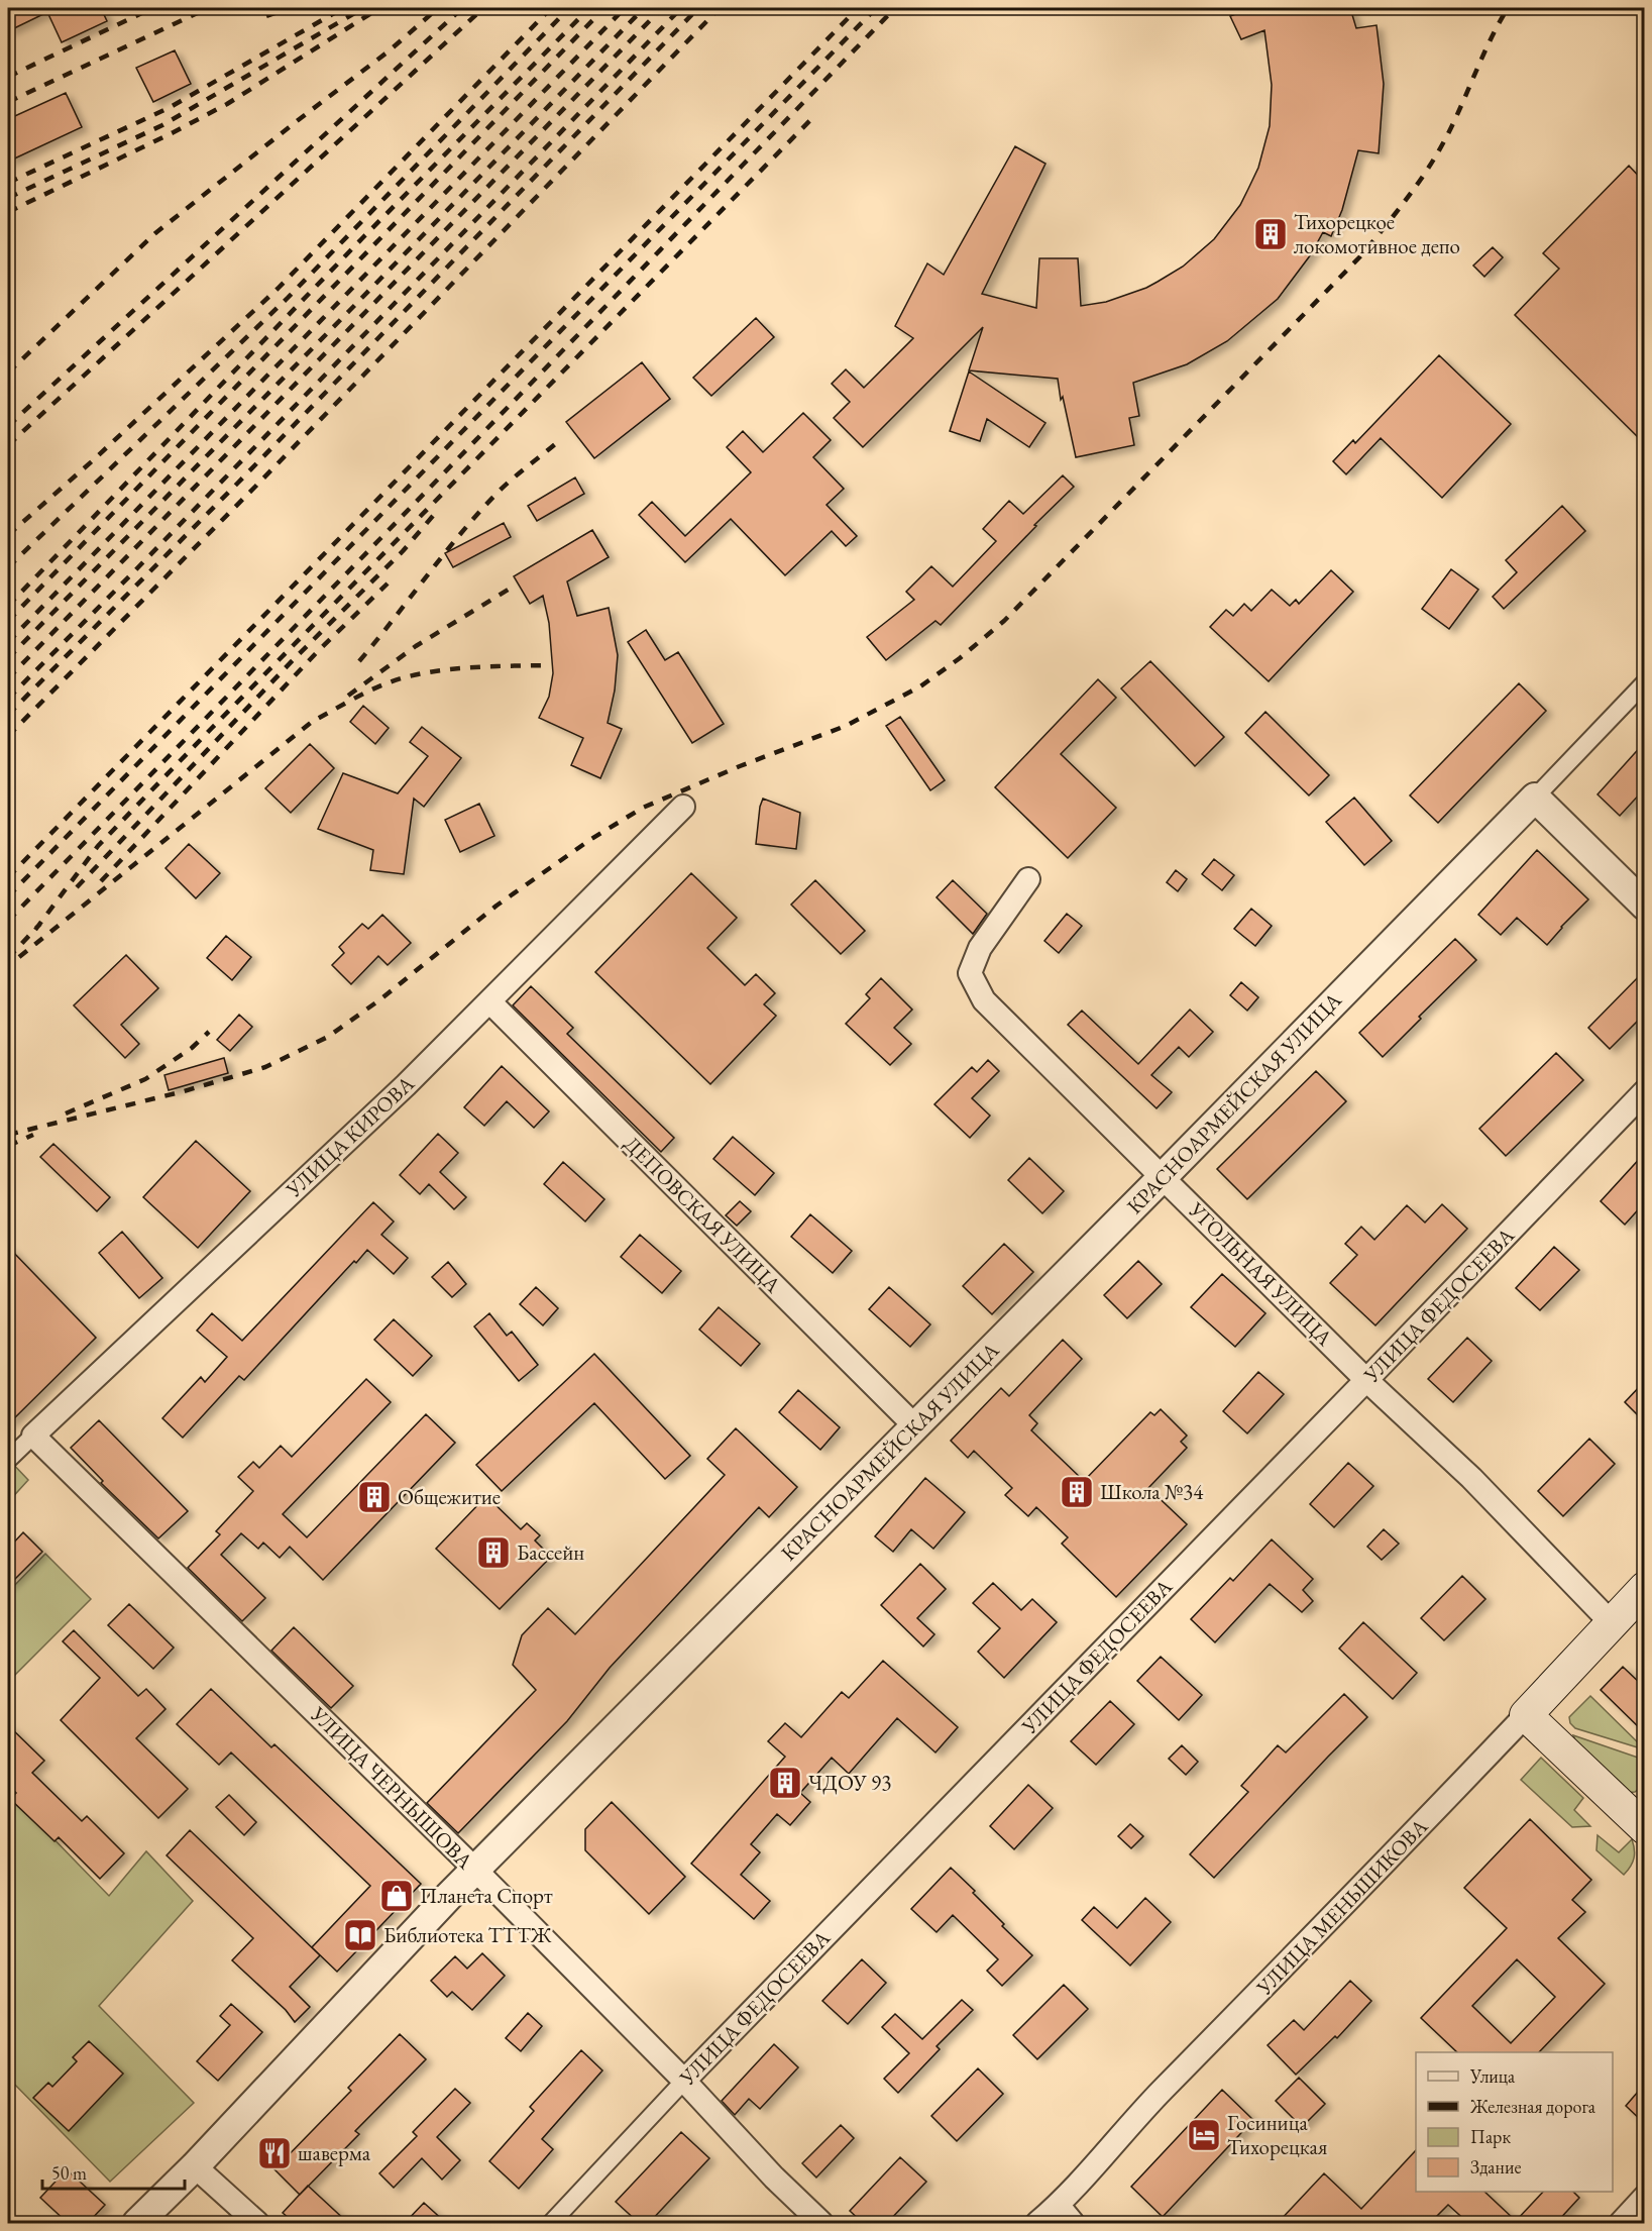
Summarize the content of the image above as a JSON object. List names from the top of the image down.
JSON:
{
  "streets": {
    "main road": ["УЛИЦА МЕНЬШИКОВА"],
    "street": [
      "КРАСНОАРМЕЙСКАЯ УЛИЦА",
      "УЛИЦА КИРОВА",
      "ДЕПОВСКАЯ УЛИЦА",
      "УГОЛЬНАЯ УЛИЦА",
      "УЛИЦА ФЕДОСЕЕВА",
      "УЛИЦА ЧЕРНЫШОВА"
    ]
  },
  "crossings": [
    ["КРАСНОАРМЕЙСКАЯ УЛИЦА", "ДЕПОВСКАЯ УЛИЦА"],
    ["КРАСНОАРМЕЙСКАЯ УЛИЦА", "УГОЛЬНАЯ УЛИЦА"],
    ["КРАСНОАРМЕЙСКАЯ УЛИЦА", "УЛИЦА ЧЕРНЫШОВА"],
    ["УЛИЦА КИРОВА", "ДЕПОВСКАЯ УЛИЦА"],
    ["УЛИЦА КИРОВА", "УЛИЦА ЧЕРНЫШОВА"],
    ["УГОЛЬНАЯ УЛИЦА", "УЛИЦА ФЕДОСЕЕВА"],
    ["УГОЛЬНАЯ УЛИЦА", "УЛИЦА МЕНЬШИКОВА"],
    ["УЛИЦА ФЕДОСЕЕВА", "УЛИЦА ЧЕРНЫШОВА"]
  ],
  "places": {
    "building": [
      "Тихорецкое локомотивное депо",
      "Школа №34",
      "Общежитие",
      "Бассейн",
      "ЧДОУ 93"
    ],
    "shop": ["Планета Спорт"],
    "library": ["Библиотека ТТТЖ"],
    "hotel": ["Госиница Тихорецкая"],
    "restaurant": ["шаверма"]
  },
  "legend": [
    "Улица",
    "Железная дорога",
    "Парк",
    "Здание"
  ],
  "scale_bar": "50 m"
}
